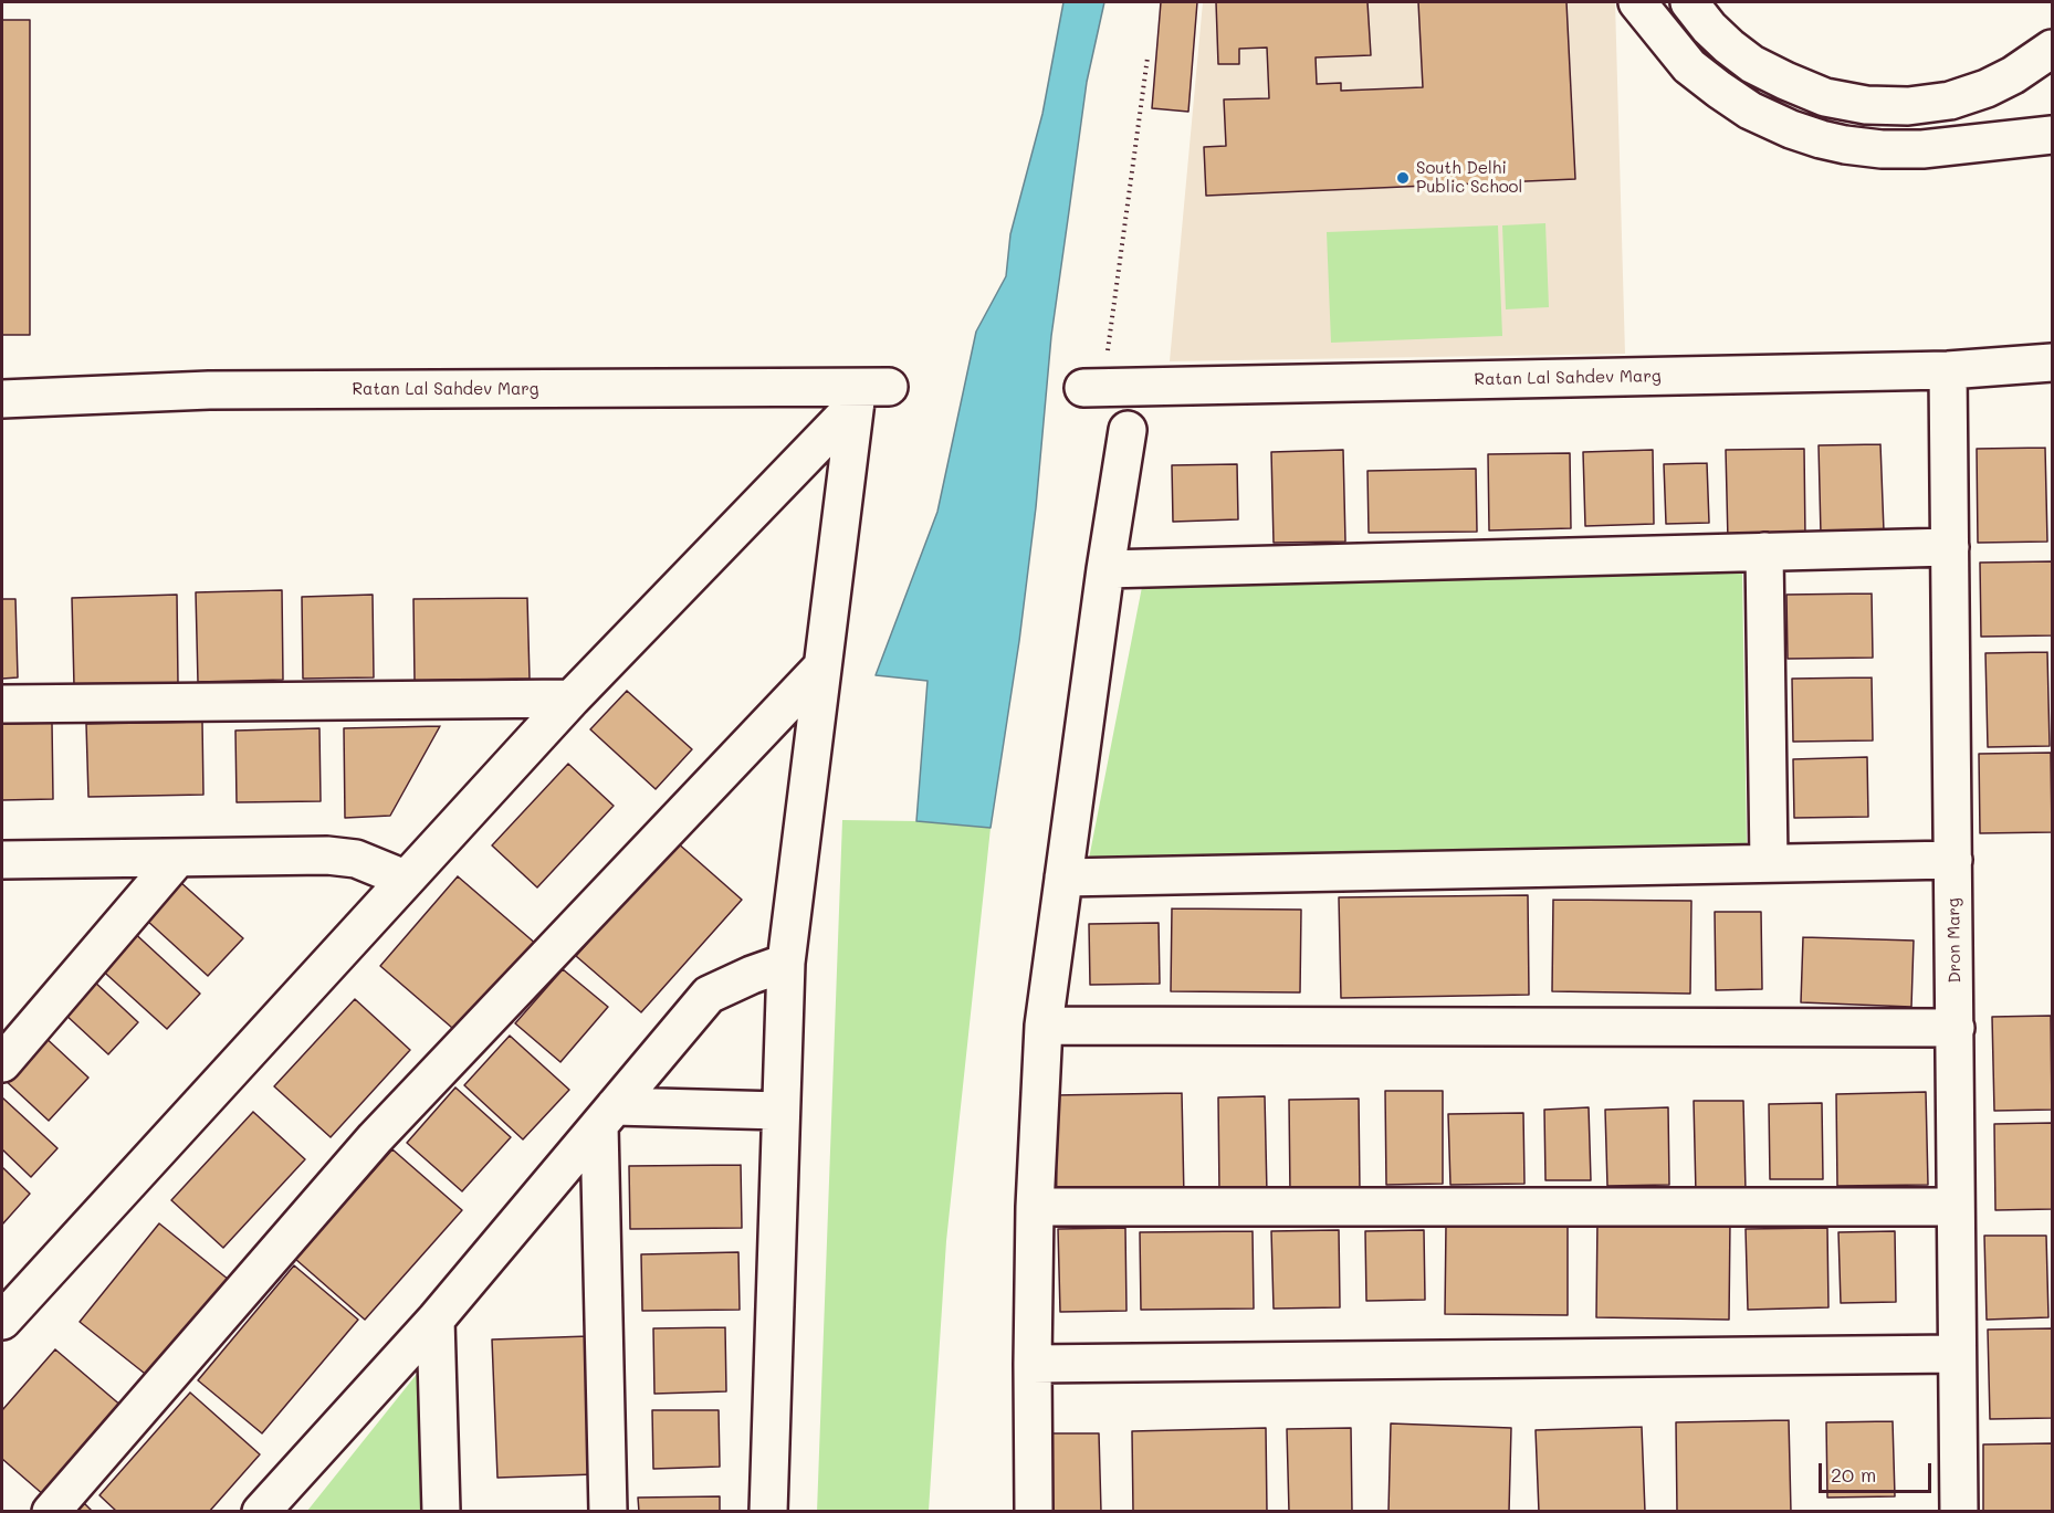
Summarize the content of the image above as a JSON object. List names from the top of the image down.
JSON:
{
  "streets": {
    "street": ["Ratan Lal Sahdev Marg", "Dron Marg"]
  },
  "crossings": [
    ["Ratan Lal Sahdev Marg", "Dron Marg"]
  ],
  "places": ["South Delhi Public School"],
  "scale_bar": "20 m"
}
